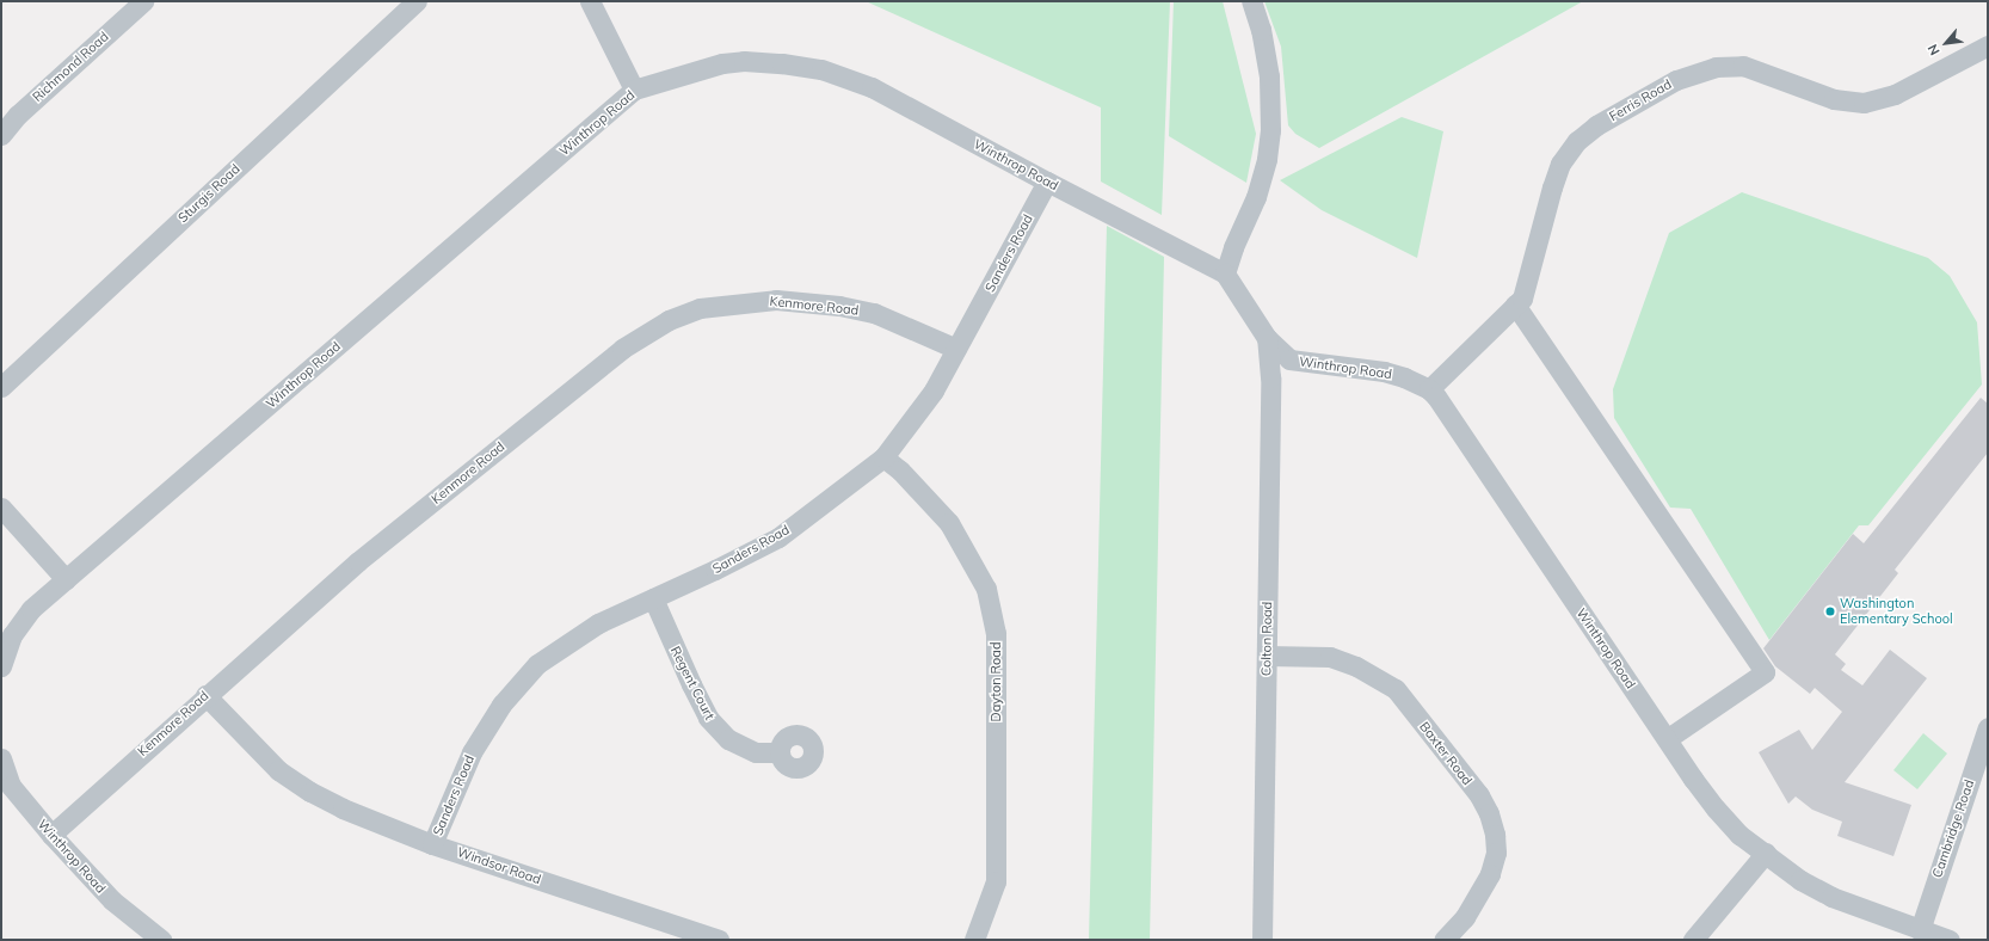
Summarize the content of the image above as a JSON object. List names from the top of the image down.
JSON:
{
  "streets": {
    "street": [
      "Richmond Road",
      "Ferris Road",
      "Winthrop Road",
      "Sturgis Road",
      "Sanders Road",
      "Kenmore Road",
      "Colton Road",
      "Dayton Road",
      "Regent Court",
      "Baxter Road",
      "Cambridge Road",
      "Windsor Road"
    ]
  },
  "crossings": [
    ["Ferris Road", "Winthrop Road"],
    ["Winthrop Road", "Sanders Road"],
    ["Winthrop Road", "Kenmore Road"],
    ["Winthrop Road", "Colton Road"],
    ["Winthrop Road", "Cambridge Road"],
    ["Sanders Road", "Kenmore Road"],
    ["Sanders Road", "Dayton Road"],
    ["Sanders Road", "Regent Court"],
    ["Sanders Road", "Windsor Road"],
    ["Kenmore Road", "Windsor Road"],
    ["Colton Road", "Baxter Road"]
  ],
  "places": ["Washington Elementary School"],
  "north": "bottom left"
}
